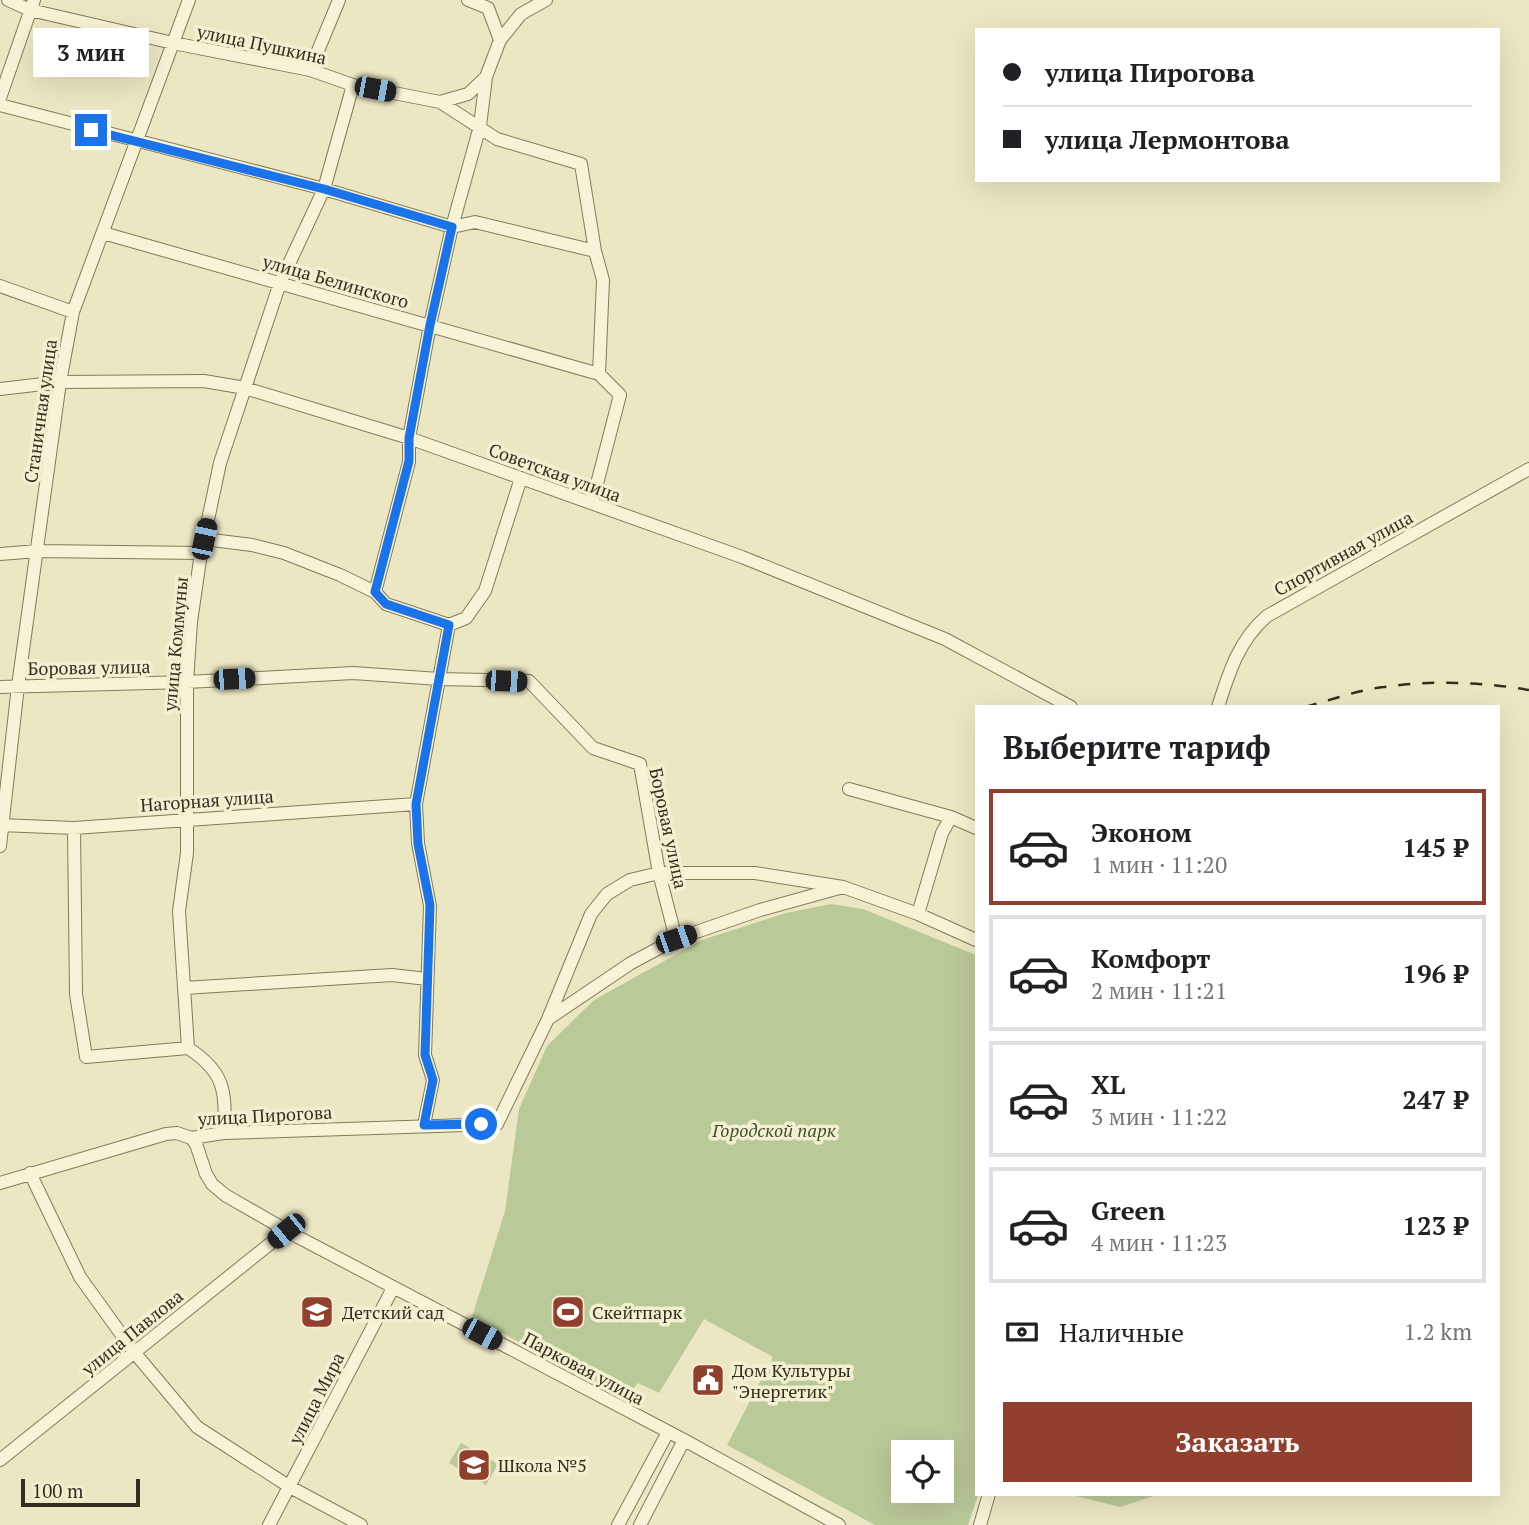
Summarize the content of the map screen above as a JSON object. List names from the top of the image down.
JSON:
{
  "streets": {
    "street": [
      "улица Пушкина",
      "улица Белинского",
      "Станичная улица",
      "Советская улица",
      "Спортивная улица",
      "улица Коммуны",
      "Боровая улица",
      "Нагорная улица",
      "улица Пирогова",
      "улица Павлова",
      "Парковая улица",
      "улица Мира"
    ]
  },
  "crossings": [
    ["улица Пушкина", "Станичная улица"],
    ["улица Пушкина", "улица Коммуны"],
    ["улица Белинского", "Станичная улица"],
    ["улица Белинского", "улица Коммуны"],
    ["Станичная улица", "Советская улица"],
    ["Станичная улица", "Боровая улица"],
    ["Станичная улица", "Нагорная улица"],
    ["Советская улица", "улица Коммуны"],
    ["улица Коммуны", "Боровая улица"],
    ["улица Коммуны", "Нагорная улица"],
    ["улица Пирогова", "Парковая улица"],
    ["улица Павлова", "Парковая улица"],
    ["Парковая улица", "улица Мира"]
  ],
  "parks": ["Городской парк"],
  "places": {
    "school or university": ["Детский сад", "Школа №5"],
    "sports": ["Скейтпарк"],
    "public building": ["Дом Культуры \"Энергетик\""]
  },
  "scale_bar": "100 m",
  "page": {
    "bubble": "3 мин",
    "banner": ["улица Пирогова", "улица Лермонтова"],
    "heading": "Выберите тариф",
    "list": [
      {
        "name": "Эконом",
        "note": "1 мин · 11:20",
        "value": "145 ₽"
      },
      {
        "name": "Комфорт",
        "note": "2 мин · 11:21",
        "value": "196 ₽"
      },
      {
        "name": "XL",
        "note": "3 мин · 11:22",
        "value": "247 ₽"
      },
      {
        "name": "Green",
        "note": "4 мин · 11:23",
        "value": "123 ₽"
      }
    ],
    "pay": ["Наличные", "1.2 km"],
    "buttons": "Заказать",
    "scale": "100 m"
  }
}
